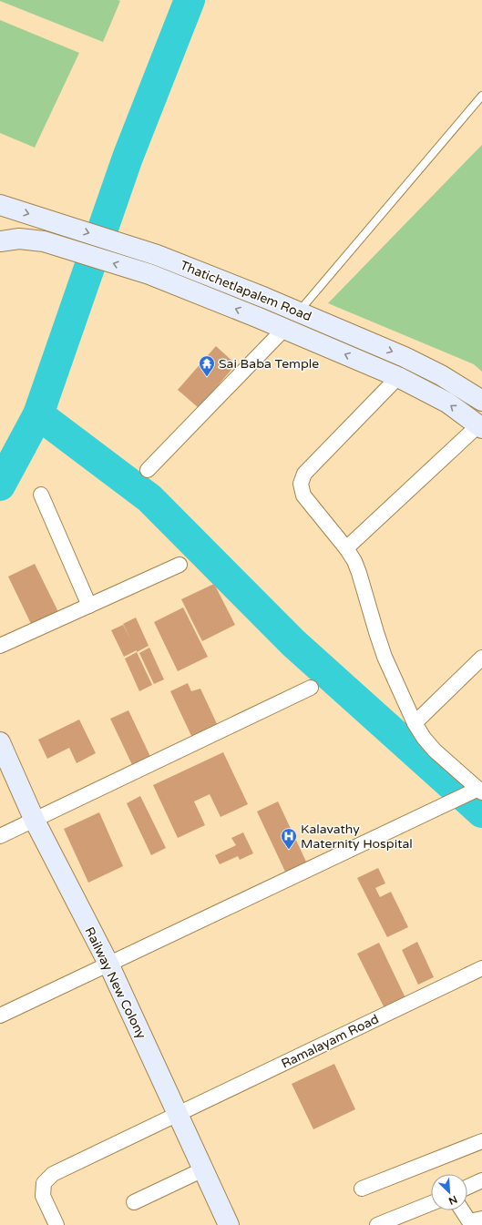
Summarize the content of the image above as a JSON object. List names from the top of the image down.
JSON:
{
  "streets": {
    "main road": ["Thatichetlapalem Road", "Railway New Colony"],
    "street": ["Ramalayam Road"]
  },
  "crossings": [
    ["Railway New Colony", "Ramalayam Road"]
  ],
  "places": {
    "temple": ["Sai Baba Temple"],
    "hospital": ["Kalavathy Maternity Hospital"]
  },
  "north": "bottom right"
}
